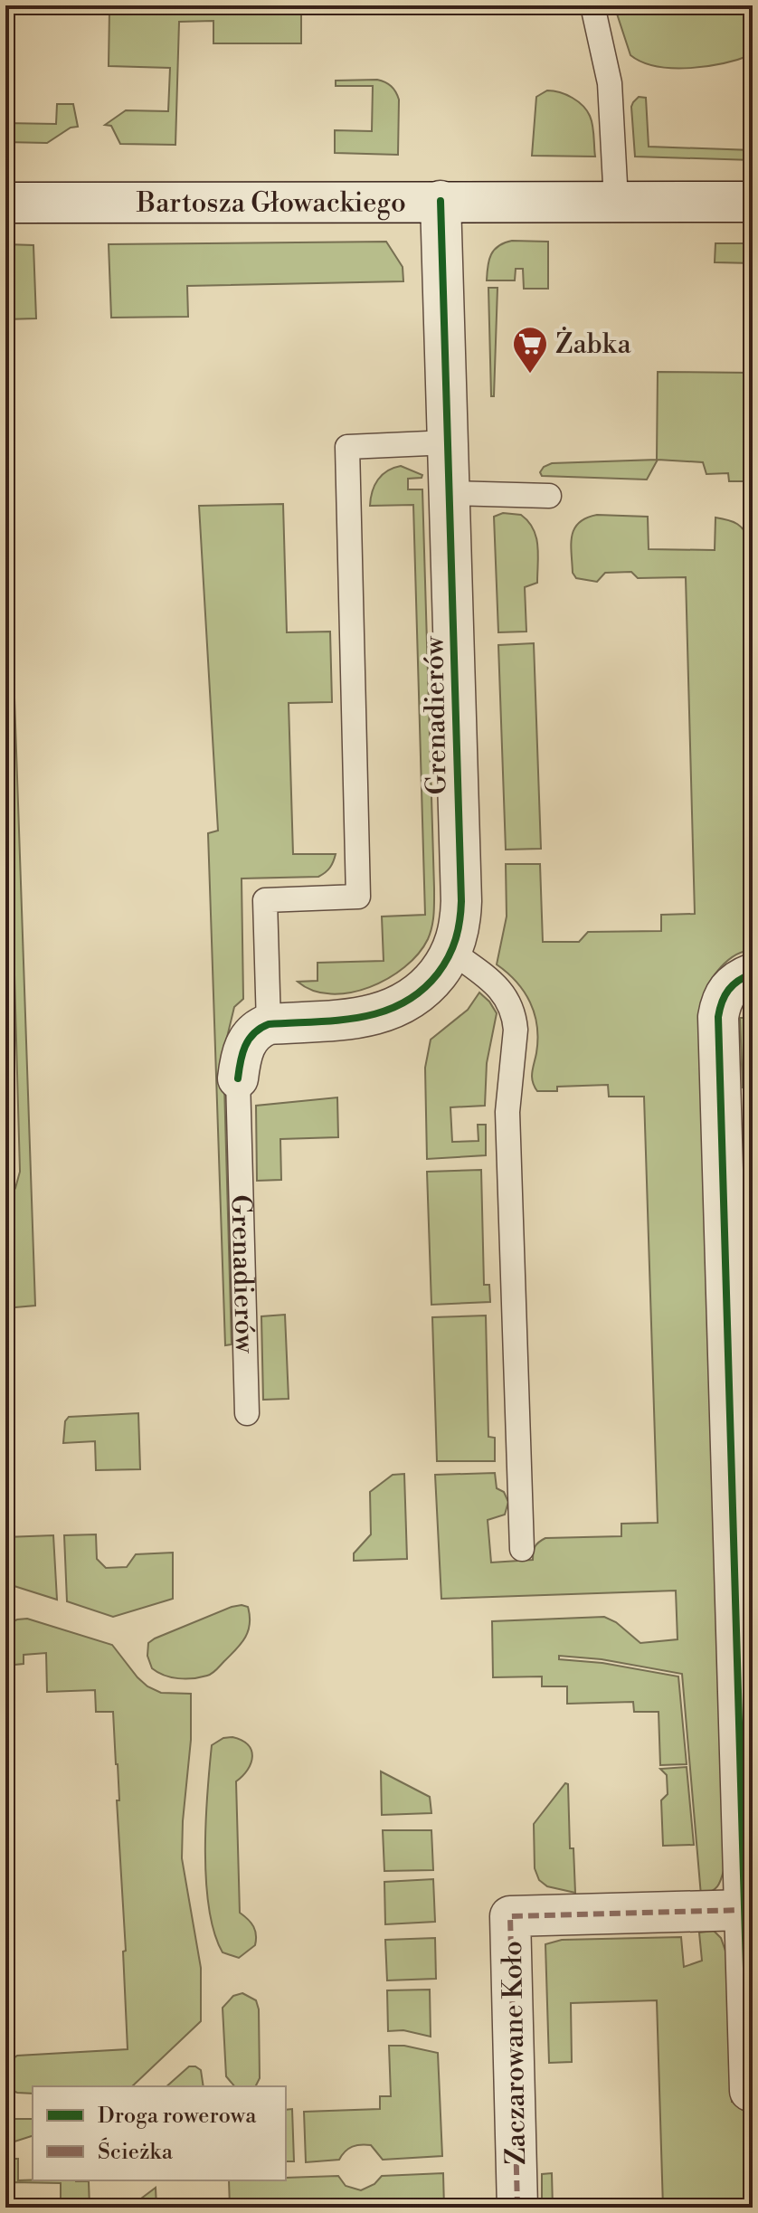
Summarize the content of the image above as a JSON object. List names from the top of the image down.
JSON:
{
  "streets": {
    "street": ["Bartosza Głowackiego", "Grenadierów", "Zaczarowane Koło"]
  },
  "crossings": [
    ["Bartosza Głowackiego", "Grenadierów"]
  ],
  "places": {
    "supermarket": ["Żabka"]
  },
  "legend": ["Droga rowerowa", "Ścieżka"]
}
